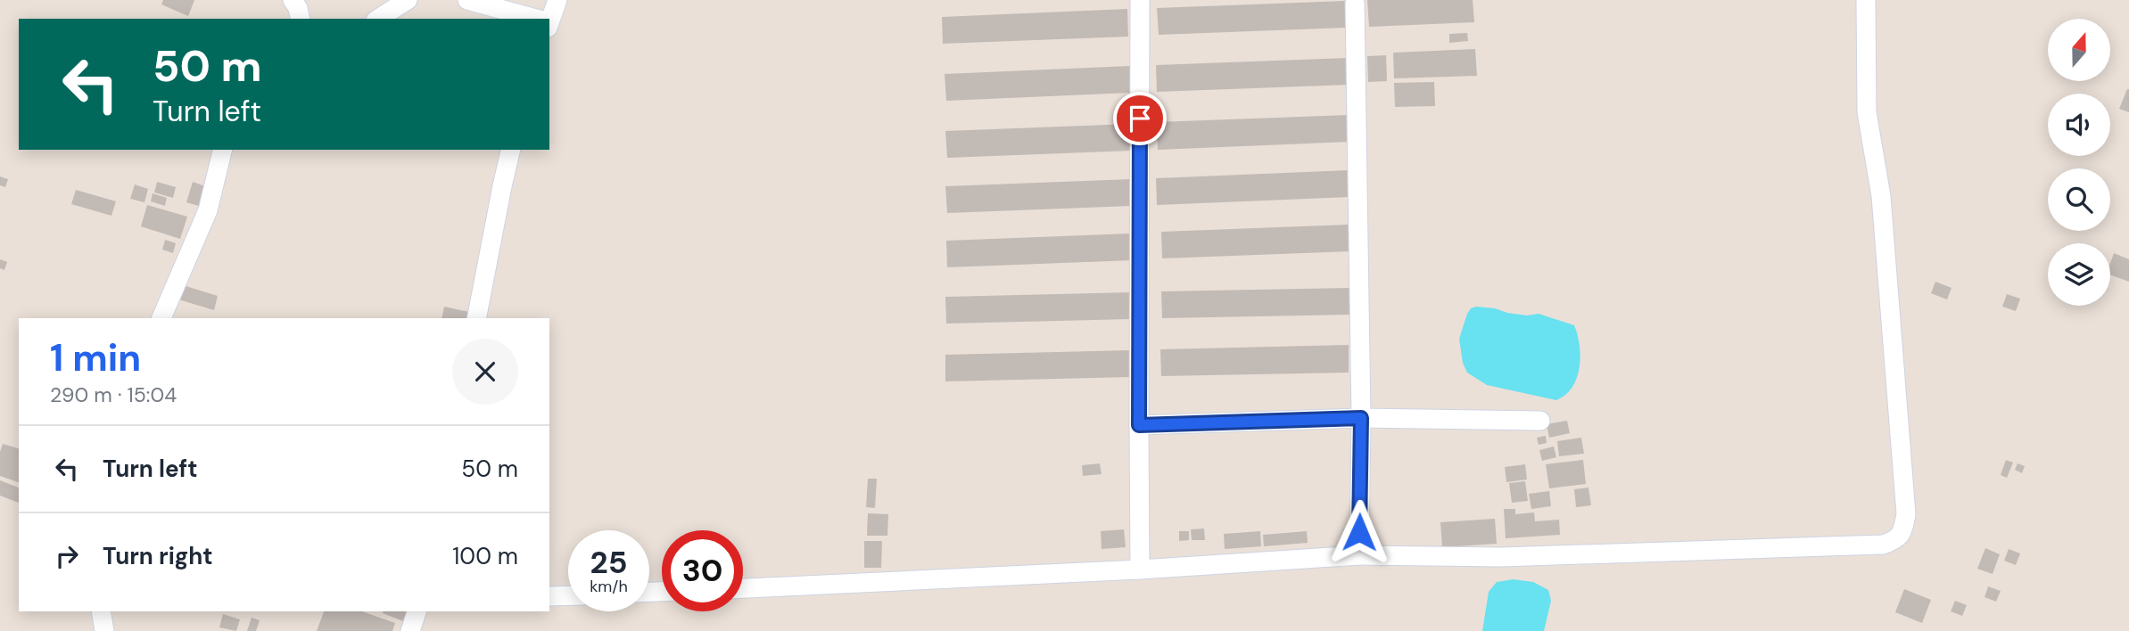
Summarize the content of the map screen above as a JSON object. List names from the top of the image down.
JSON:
{
  "north": "top",
  "page": {
    "turn": ["50 m", "Turn left"],
    "heading": ["1 min", "290 m · 15:04"],
    "list": [
      {
        "name": "Turn left",
        "value": "50 m"
      },
      {
        "name": "Turn right",
        "value": "100 m"
      }
    ],
    "speed": "25 km/h",
    "limit": "30"
  }
}
